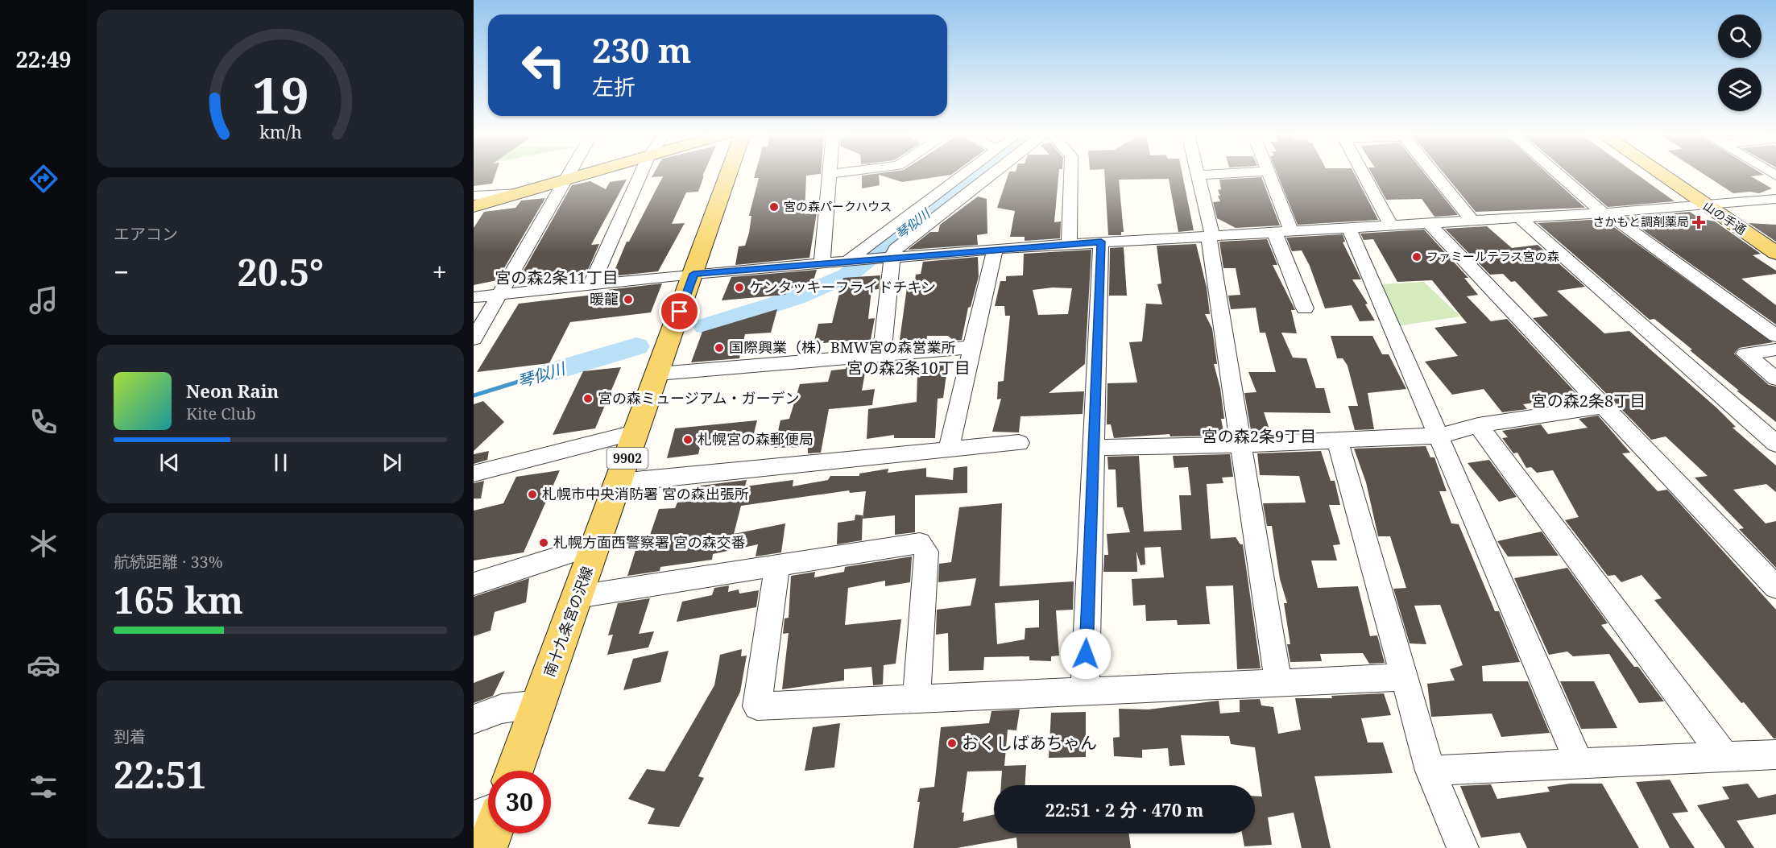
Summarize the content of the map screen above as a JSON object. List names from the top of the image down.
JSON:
{
  "streets": {
    "main road": ["山の手通", "9902", "南十九条宮の沢線"]
  },
  "districts": [
    "宮の森2条11丁目",
    "宮の森2条10丁目",
    "宮の森2条8丁目",
    "宮の森2条9丁目"
  ],
  "water": ["琴似川"],
  "places": {
    "other": [
      "宮の森パークハウス",
      "ファミールテラス宮の森",
      "ケンタッキーフライドチキン",
      "暖龍",
      "国際興業（株）BMW宮の森営業所",
      "宮の森ミュージアム・ガーデン",
      "札幌宮の森郵便局",
      "札幌市中央消防署 宮の森出張所",
      "札幌方面西警察署 宮の森交番",
      "おくしばあちゃん"
    ],
    "health": ["さかもと調剤薬局"]
  },
  "page": {
    "tabs": "22:49",
    "turn": ["230 m", "左折"],
    "tile": [
      "エアコン",
      ["航続距離 · 33%", "165 km"],
      ["到着", "22:51"]
    ],
    "heat": ["−", "20.5°", "+"],
    "song": ["Neon Rain", "Kite Club"],
    "limit": "30",
    "trip": "22:51 · 2 分 · 470 m",
    "gauge": ["19", "km/h"]
  }
}
